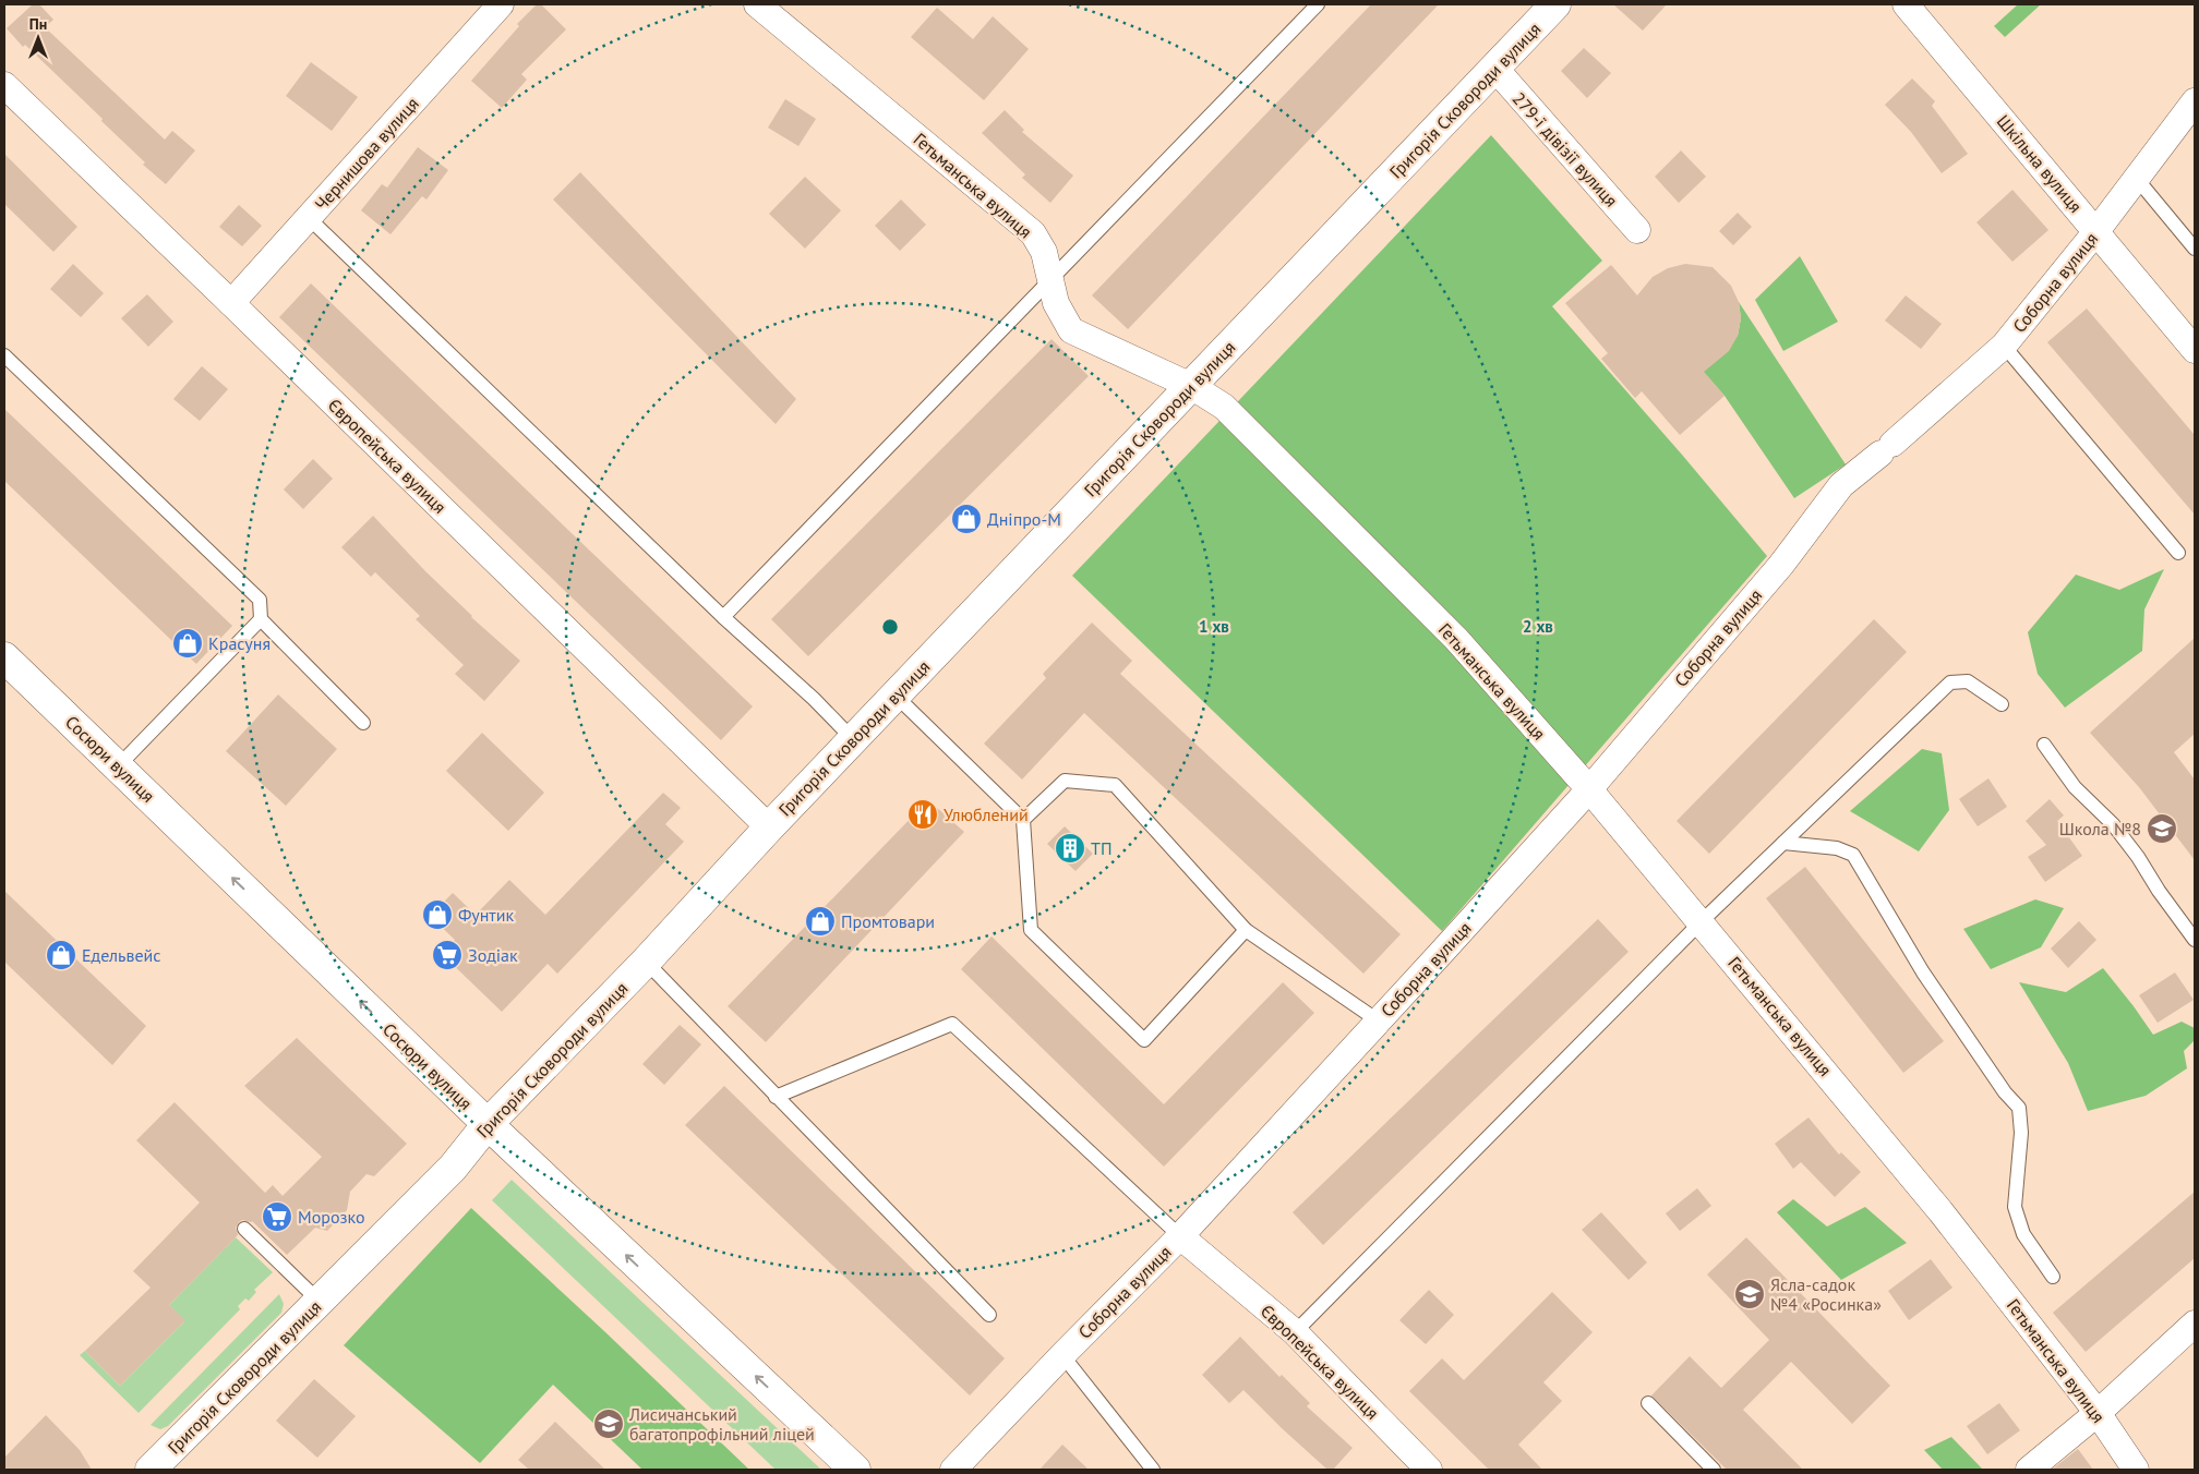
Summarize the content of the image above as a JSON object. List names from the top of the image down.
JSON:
{
  "streets": {
    "main road": ["Григорія Сковороди вулиця", "Сосюри вулиця"],
    "street": [
      "279-ї дівізії вулиця",
      "Чернишова вулиця",
      "Шкільна вулиця",
      "Гетьманська вулиця",
      "Соборна вулиця",
      "Європейська вулиця"
    ]
  },
  "crossings": [
    ["Григорія Сковороди вулиця", "279-ї дівізії вулиця"],
    ["Григорія Сковороди вулиця", "Гетьманська вулиця"],
    ["Григорія Сковороди вулиця", "Європейська вулиця"],
    ["Григорія Сковороди вулиця", "Сосюри вулиця"],
    ["Чернишова вулиця", "Європейська вулиця"],
    ["Шкільна вулиця", "Соборна вулиця"],
    ["Гетьманська вулиця", "Соборна вулиця"],
    ["Соборна вулиця", "Європейська вулиця"]
  ],
  "one_way": ["Сосюри вулиця"],
  "places": {
    "shop": [
      "Днiпро-М",
      "Красуня",
      "Фунтик",
      "Промтовари",
      "Едельвейс"
    ],
    "restaurant": ["Улюблений"],
    "school or university": ["Школа №8", "Ясла-садок №4 «Росинка»", "Лисичанський багатопрофільний ліцей"],
    "building": ["ТП"],
    "supermarket": ["Зодіак", "Морозко"]
  },
  "north": "top",
  "rings": ["1 хв", "2 хв"]
}
